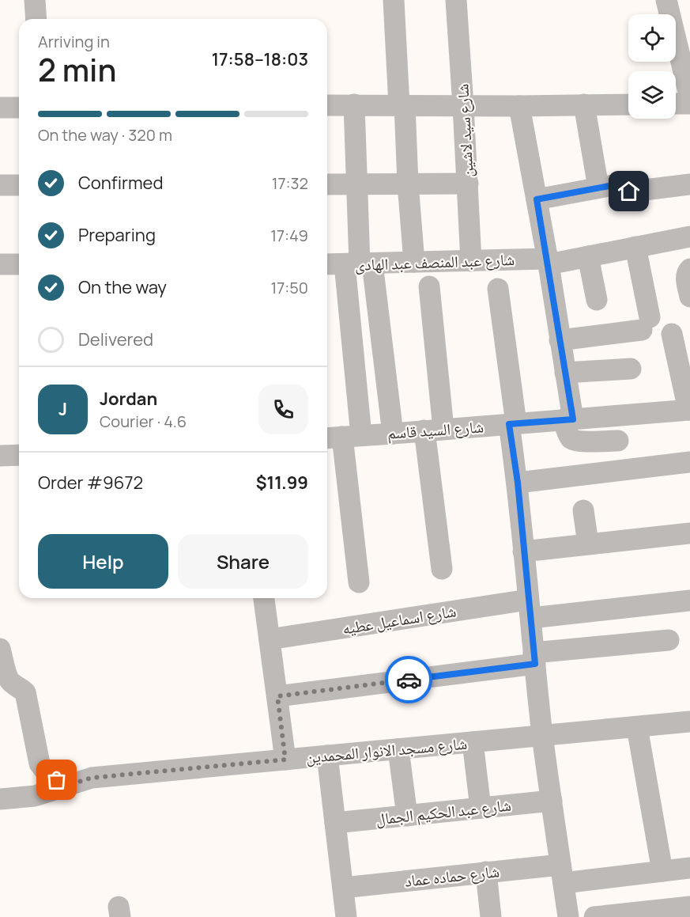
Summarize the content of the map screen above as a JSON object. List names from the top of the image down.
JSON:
{
  "streets": {
    "street": [
      "شارع سيد لاشين",
      "شارع عبد المنصف عبد الهادى",
      "شارع السيد قاسم",
      "شارع اسماعيل عطيه",
      "شارع مسجد الانوار المحمدين",
      "شارع عبد الحكيم الجمال",
      "شارع حماده عماد"
    ]
  },
  "crossings": [
    ["شارع سيد لاشين", "شارع عبد المنصف عبد الهادى"]
  ],
  "page": {
    "heading": ["2 min", "Arriving in", "17:58–18:03"],
    "panel": [
      "Jordan",
      "Courier · 4.6",
      "Order #9672",
      "$11.99"
    ],
    "bar": "On the way · 320 m",
    "list": [
      ["Confirmed", "17:32"],
      ["Preparing", "17:49"],
      ["On the way", "17:50"],
      "Delivered"
    ],
    "round": "J",
    "buttons": ["Help", "Share"]
  }
}
